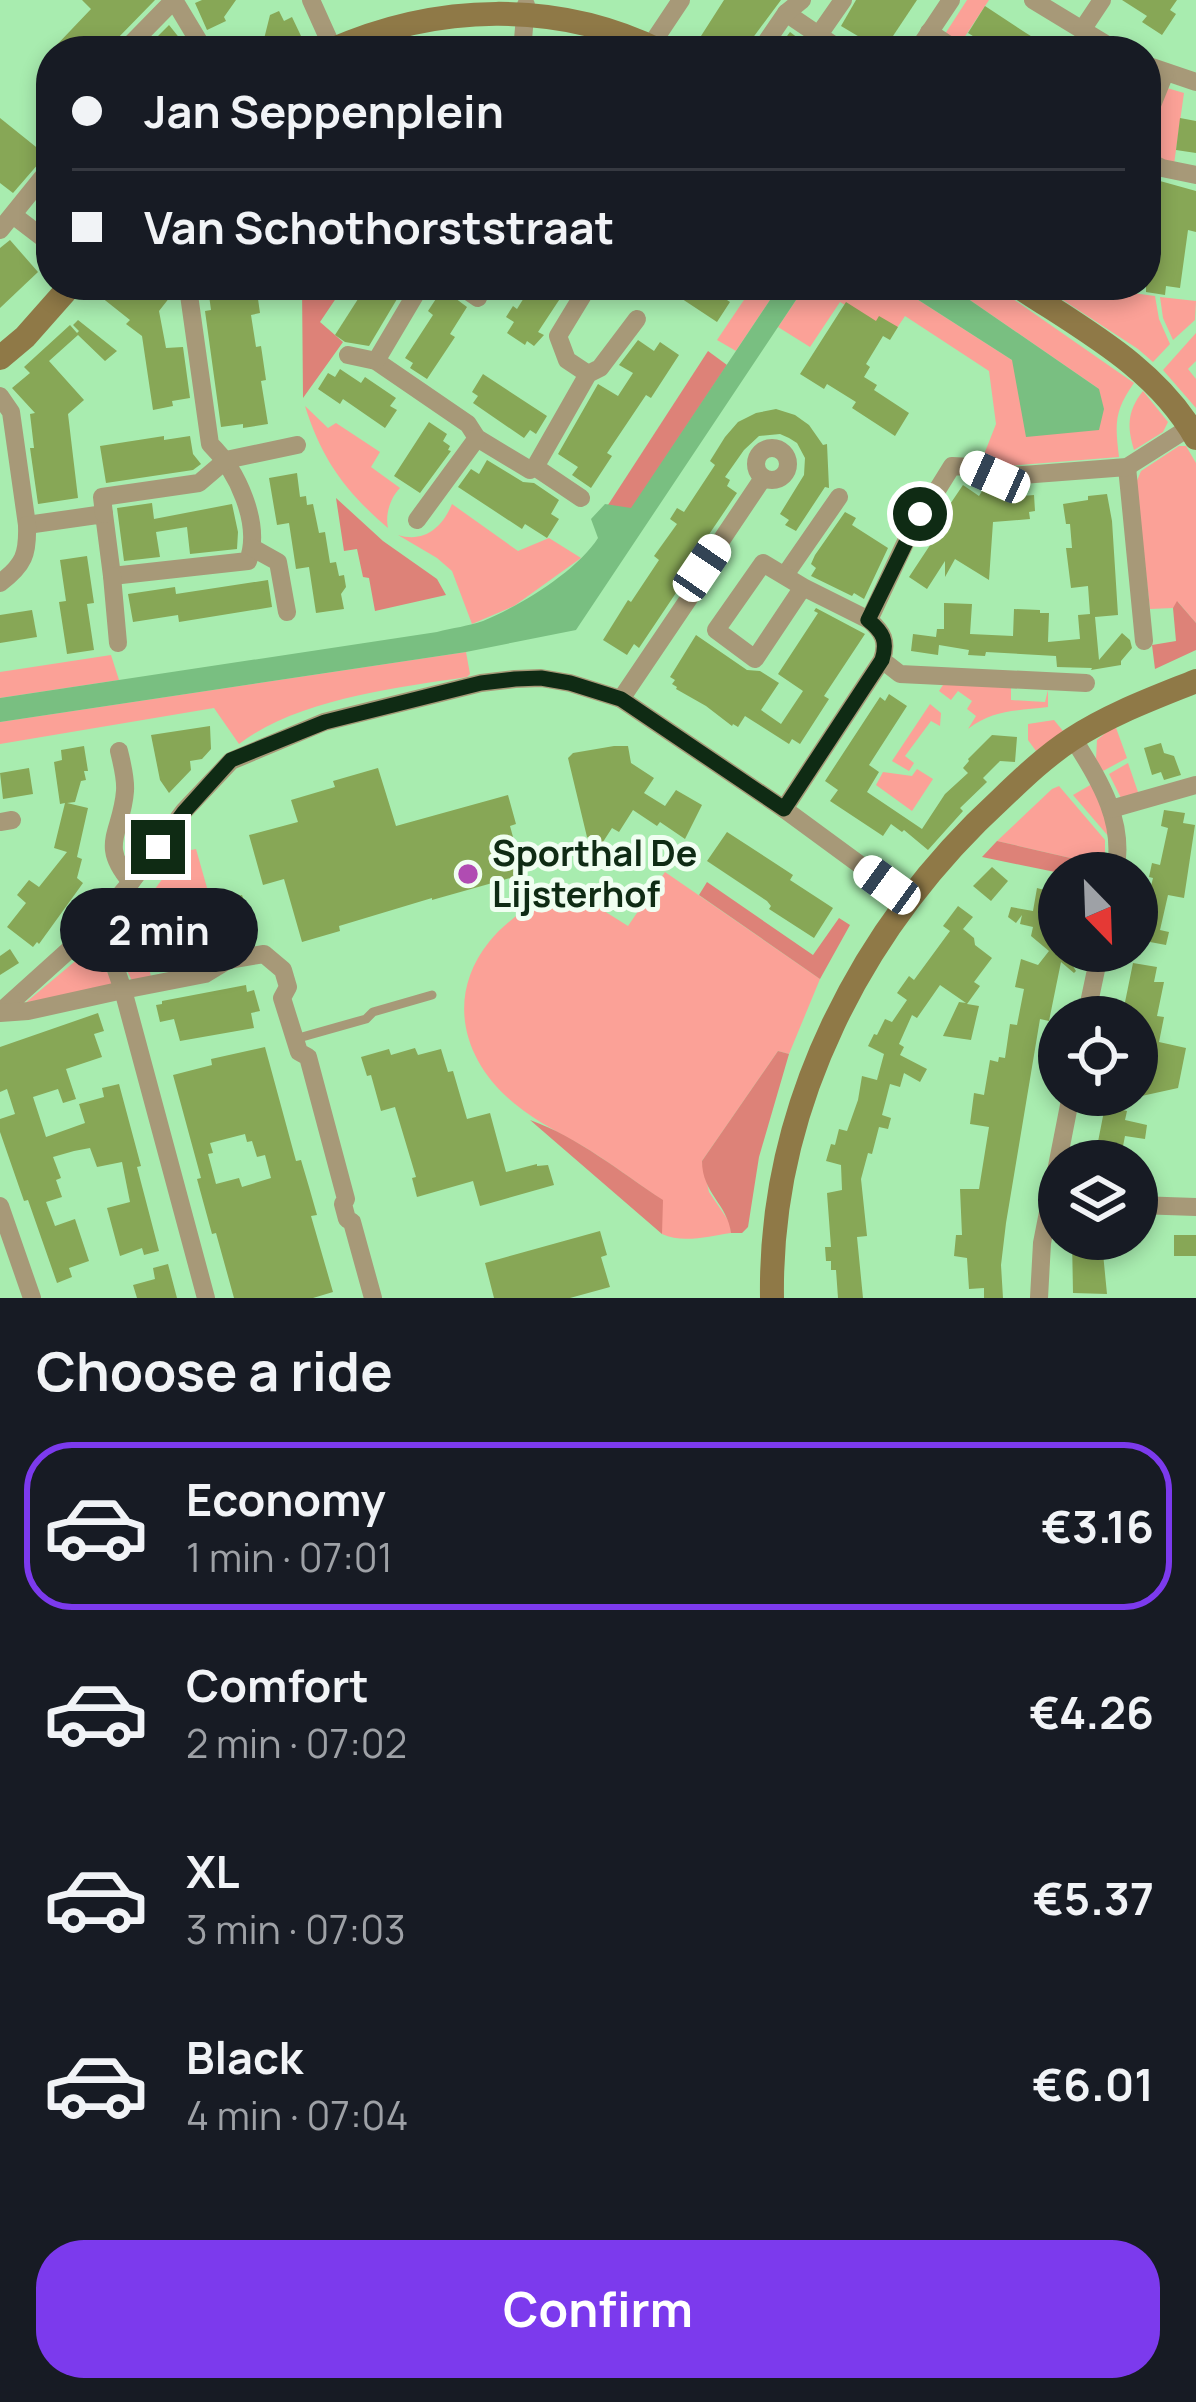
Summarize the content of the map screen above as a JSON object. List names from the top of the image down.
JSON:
{
  "places": ["Sporthal De Lijsterhof"],
  "north": "bottom right",
  "page": {
    "banner": ["Jan Seppenplein", "Van Schothorststraat"],
    "bubble": "2 min",
    "heading": "Choose a ride",
    "list": [
      {
        "name": "Economy",
        "note": "1 min · 07:01",
        "value": "€3.16"
      },
      {
        "name": "Comfort",
        "note": "2 min · 07:02",
        "value": "€4.26"
      },
      {
        "name": "XL",
        "note": "3 min · 07:03",
        "value": "€5.37"
      },
      {
        "name": "Black",
        "note": "4 min · 07:04",
        "value": "€6.01"
      }
    ],
    "buttons": "Confirm"
  }
}
